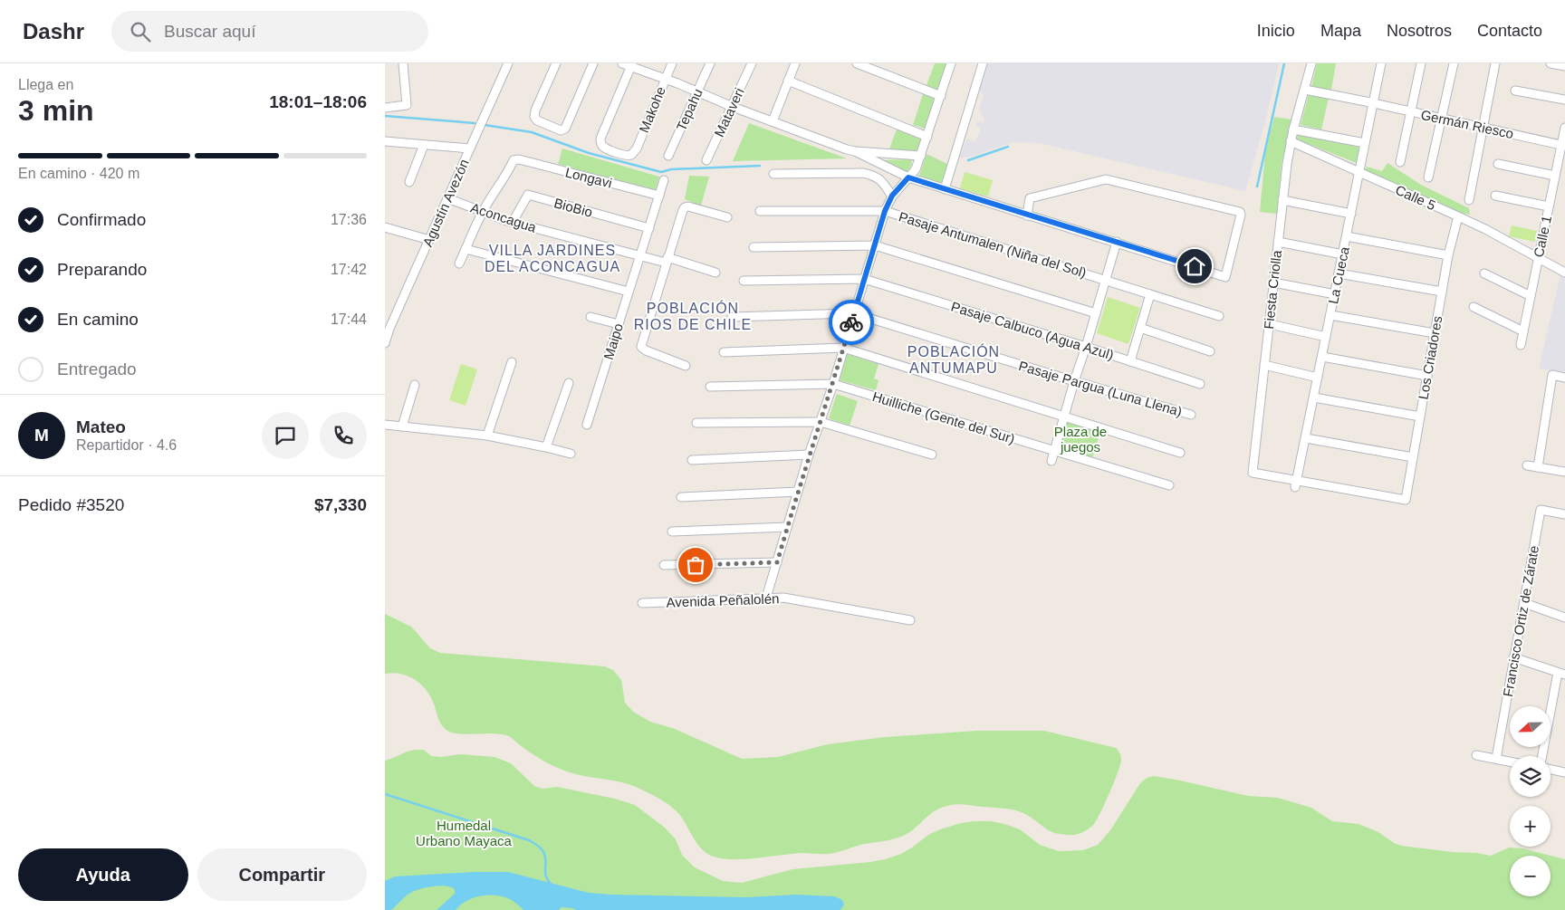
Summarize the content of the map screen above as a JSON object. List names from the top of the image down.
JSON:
{
  "streets": {
    "street": [
      "Makohe",
      "Tepahu",
      "Mataveri",
      "Germán Riesco",
      "Longavi",
      "Calle 5",
      "Agustín Avezón",
      "BioBio",
      "Aconcagua",
      "Calle 1",
      "Pasaje Antumalen (Niña del Sol)",
      "La Cueca",
      "Fiesta Criolla",
      "Pasaje Calbuco (Agua Azul)",
      "Maipo",
      "Los Criadores",
      "Pasaje Pargua (Luna Llena)",
      "Huilliche (Gente del Sur)",
      "Avenida Peñalolén",
      "Francisco Ortiz de Zárate"
    ]
  },
  "crossings": [
    ["Germán Riesco", "Calle 1"],
    ["Germán Riesco", "La Cueca"],
    ["Germán Riesco", "Fiesta Criolla"],
    ["Longavi", "Aconcagua"],
    ["Longavi", "Maipo"],
    ["Calle 5", "Calle 1"],
    ["Calle 5", "La Cueca"],
    ["Calle 5", "Fiesta Criolla"],
    ["Calle 5", "Los Criadores"],
    ["Agustín Avezón", "Aconcagua"],
    ["BioBio", "Aconcagua"],
    ["BioBio", "Maipo"],
    ["Aconcagua", "Maipo"],
    ["La Cueca", "Fiesta Criolla"],
    ["La Cueca", "Los Criadores"],
    ["Fiesta Criolla", "Los Criadores"]
  ],
  "districts": ["VILLA JARDINES DEL ACONCAGUA", "POBLACIÓN RIOS DE CHILE", "POBLACIÓN ANTUMAPU"],
  "parks": ["Plaza de juegos", "Humedal Urbano Mayaca"],
  "north": "left",
  "page": {
    "header": "Dashr",
    "search": "Buscar aquí",
    "nav": [
      "Inicio",
      "Mapa",
      "Nosotros",
      "Contacto"
    ],
    "heading": ["3 min", "Llega en", "18:01–18:06"],
    "panel": [
      "Mateo",
      "Repartidor · 4.6",
      "Pedido #3520",
      "$7,330"
    ],
    "bar": "En camino · 420 m",
    "list": [
      ["Confirmado", "17:36"],
      ["Preparando", "17:42"],
      ["En camino", "17:44"],
      "Entregado"
    ],
    "round": "M",
    "map_buttons": ["+", "−"],
    "buttons": ["Ayuda", "Compartir"]
  }
}
